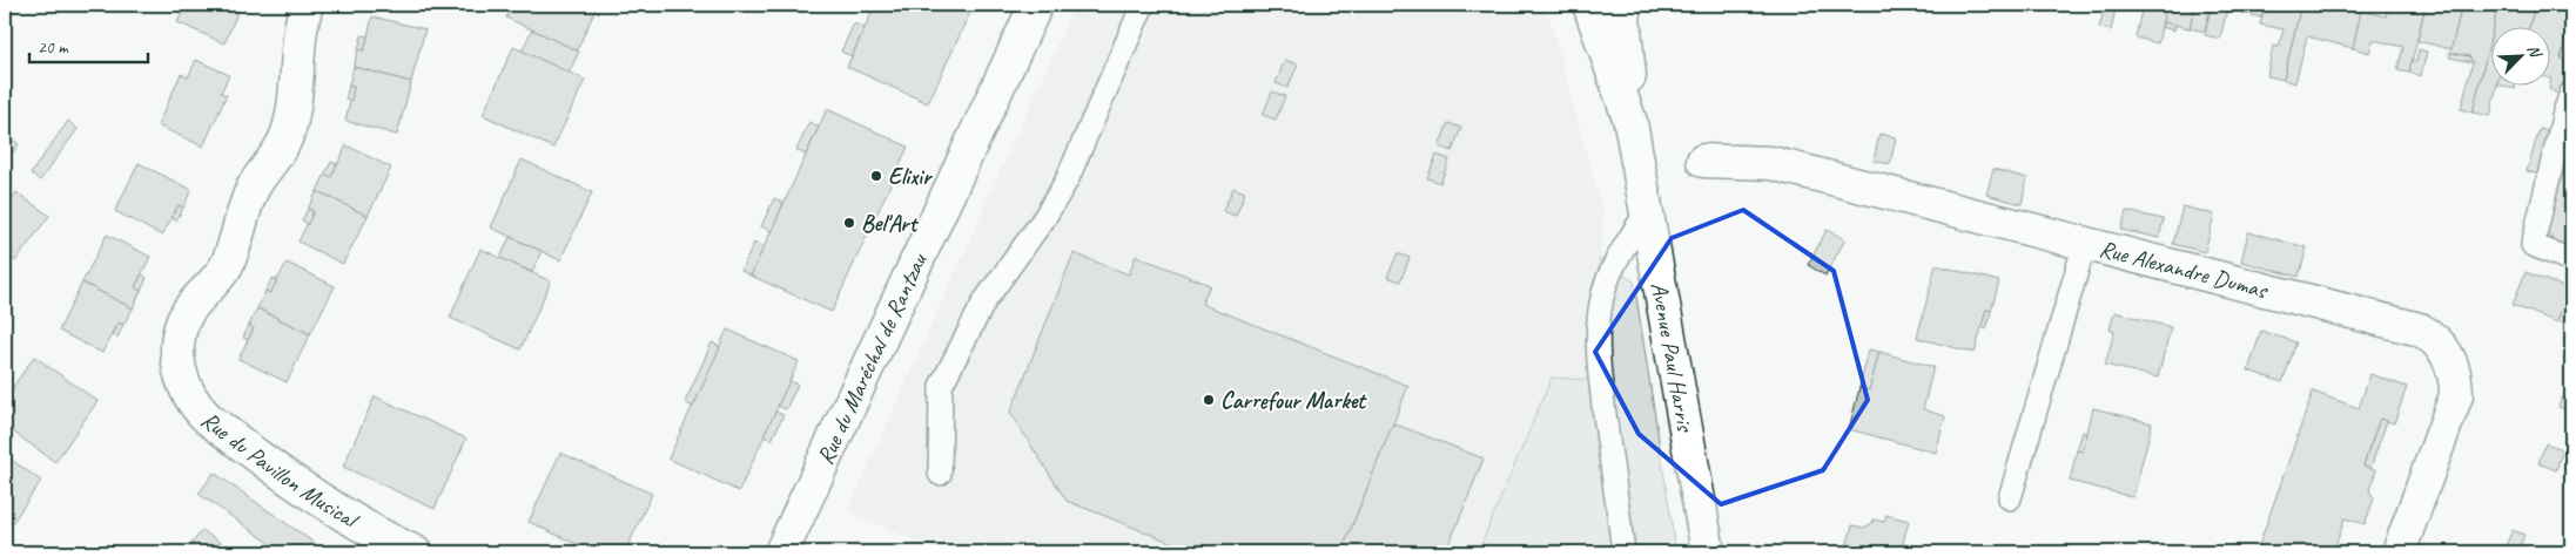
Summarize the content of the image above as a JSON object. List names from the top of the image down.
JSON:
{
  "streets": {
    "street": [
      "Rue Alexandre Dumas",
      "Avenue Paul Harris",
      "Rue du Maréchal de Rantzau",
      "Rue du Pavillon Musical"
    ]
  },
  "places": ["Elixir", "Bel'Art", "Carrefour Market"],
  "scale_bar": "20 m",
  "north": "top right"
}
